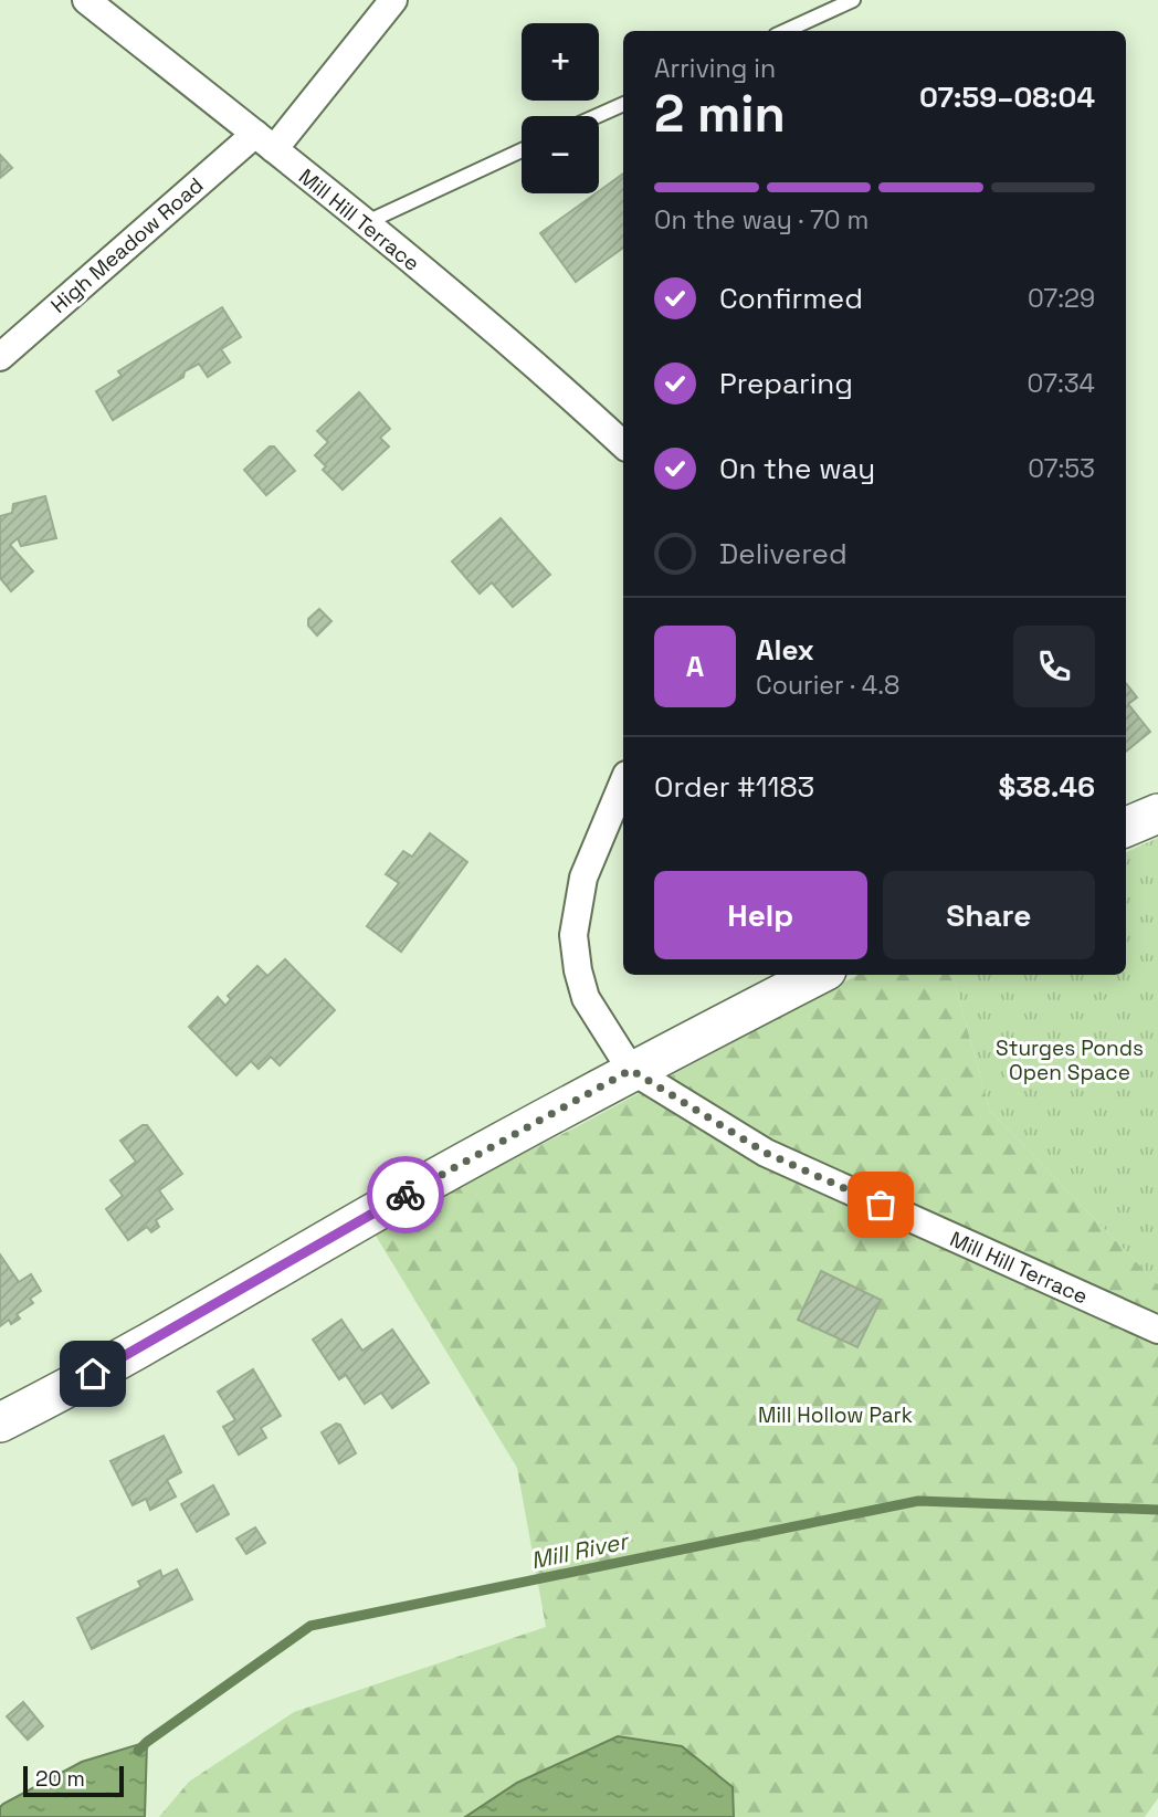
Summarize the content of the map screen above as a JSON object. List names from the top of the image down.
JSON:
{
  "streets": {
    "street": ["Mill Hill Terrace", "High Meadow Road"]
  },
  "crossings": [
    ["Mill Hill Terrace", "High Meadow Road"]
  ],
  "water": ["Mill River"],
  "parks": ["Sturges Ponds Open Space", "Mill Hollow Park"],
  "scale_bar": "20 m",
  "page": {
    "map_buttons": ["+", "−"],
    "heading": ["2 min", "Arriving in", "07:59–08:04"],
    "panel": [
      "Alex",
      "Courier · 4.8",
      "Order #1183",
      "$38.46"
    ],
    "bar": "On the way · 70 m",
    "list": [
      ["Confirmed", "07:29"],
      ["Preparing", "07:34"],
      ["On the way", "07:53"],
      "Delivered"
    ],
    "round": "A",
    "buttons": ["Help", "Share"],
    "scale": "20 m"
  }
}
